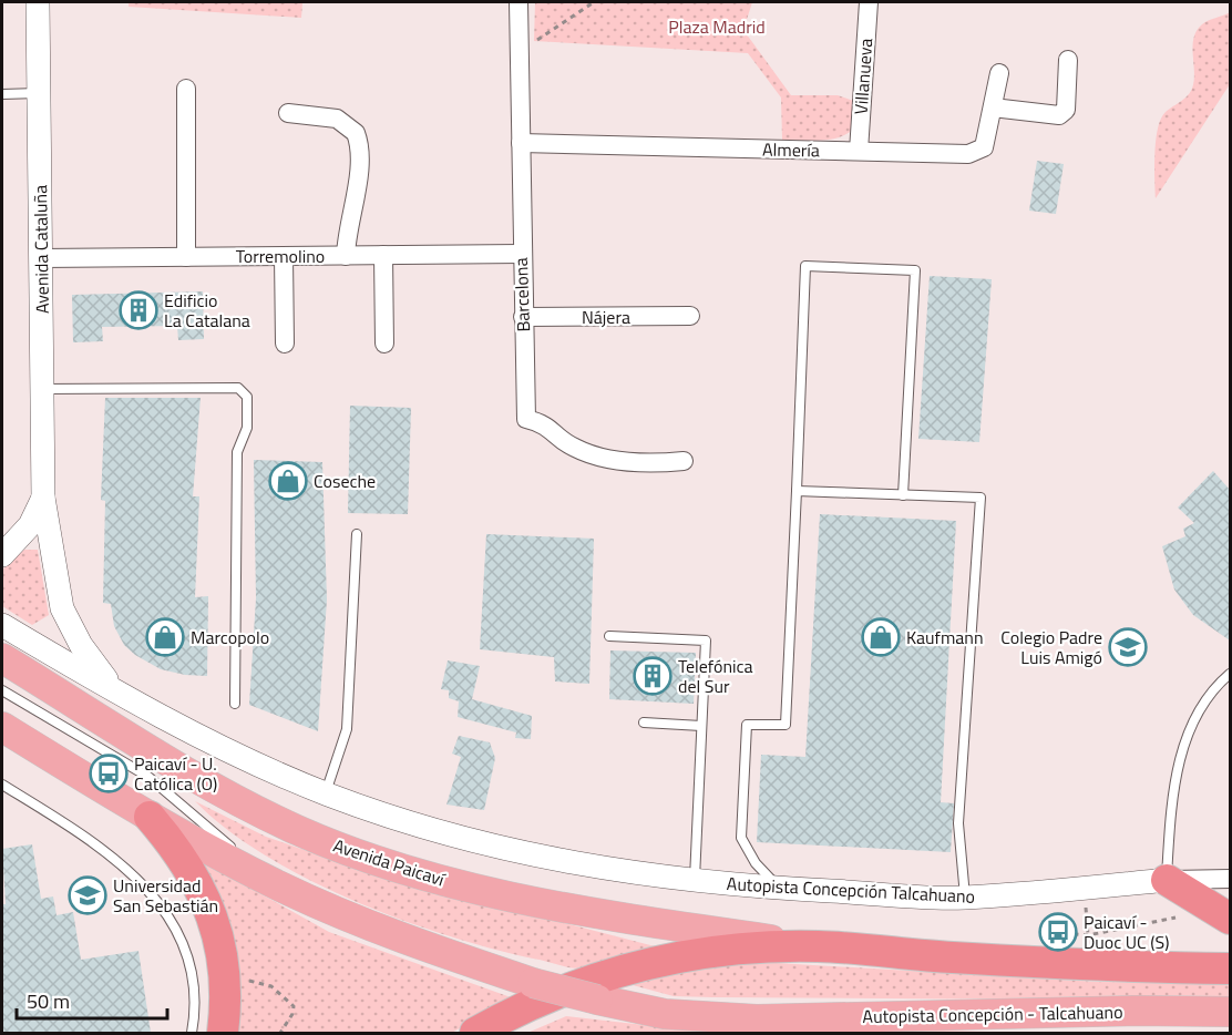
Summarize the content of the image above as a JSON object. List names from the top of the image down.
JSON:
{
  "streets": {
    "main road": ["Avenida Paicaví", "Autopista Concepción - Talcahuano"],
    "street": [
      "Villanueva",
      "Almería",
      "Avenida Cataluña",
      "Torremolino",
      "Barcelona",
      "Nájera",
      "Autopista Concepción Talcahuano"
    ]
  },
  "crossings": [
    ["Villanueva", "Almería"],
    ["Almería", "Barcelona"],
    ["Avenida Cataluña", "Torremolino"],
    ["Torremolino", "Barcelona"],
    ["Barcelona", "Nájera"]
  ],
  "parks": ["Plaza Madrid"],
  "places": {
    "building": ["Edificio La Catalana", "Telefónica del Sur"],
    "shop": ["Coseche", "Marcopolo", "Kaufmann"],
    "school or university": ["Colegio Padre Luis Amigó", "Universidad San Sebastián"],
    "bus stop": ["Paicaví - U. Católica (O)", "Paicaví - Duoc UC (S)"]
  },
  "scale_bar": "50 m"
}
